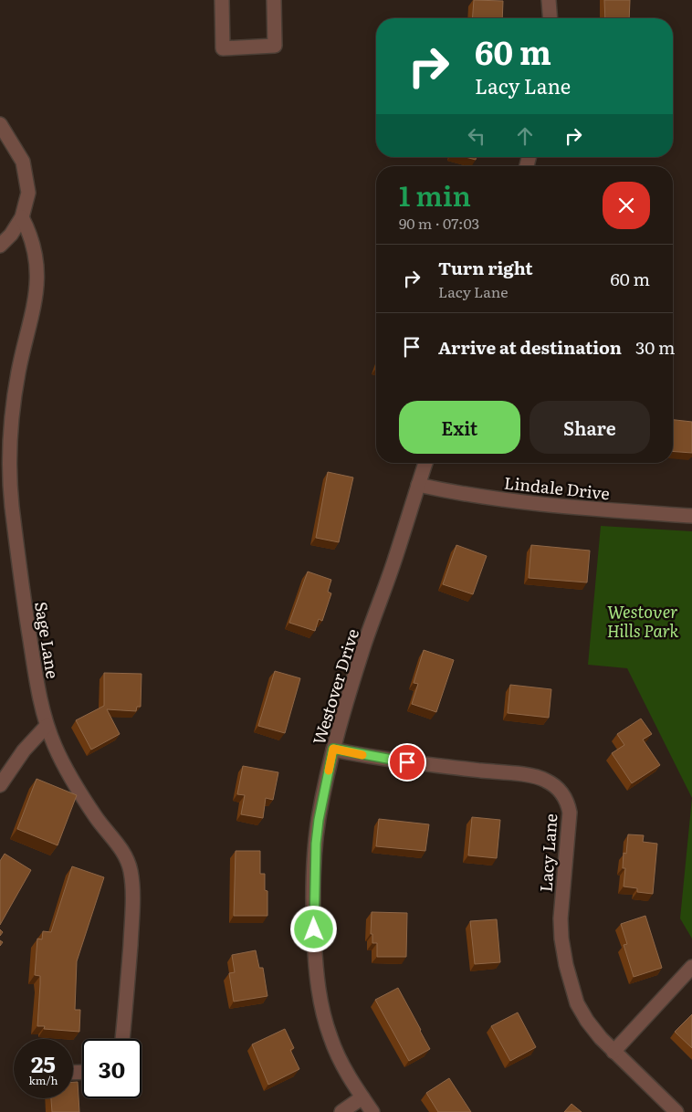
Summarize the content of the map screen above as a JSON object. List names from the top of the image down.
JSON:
{
  "streets": {
    "street": [
      "Lindale Drive",
      "Sage Lane",
      "Westover Drive",
      "Lacy Lane"
    ]
  },
  "crossings": [
    ["Lindale Drive", "Westover Drive"],
    ["Westover Drive", "Lacy Lane"]
  ],
  "parks": ["Westover Hills Park"],
  "page": {
    "turn": ["60 m", "Lacy Lane"],
    "heading": ["1 min", "90 m · 07:03"],
    "list": [
      {
        "name": "Turn right",
        "note": "Lacy Lane",
        "value": "60 m"
      },
      {
        "name": "Arrive at destination",
        "value": "30 m"
      }
    ],
    "buttons": ["Exit", "Share"],
    "speed": "25 km/h",
    "limit": "30"
  }
}
